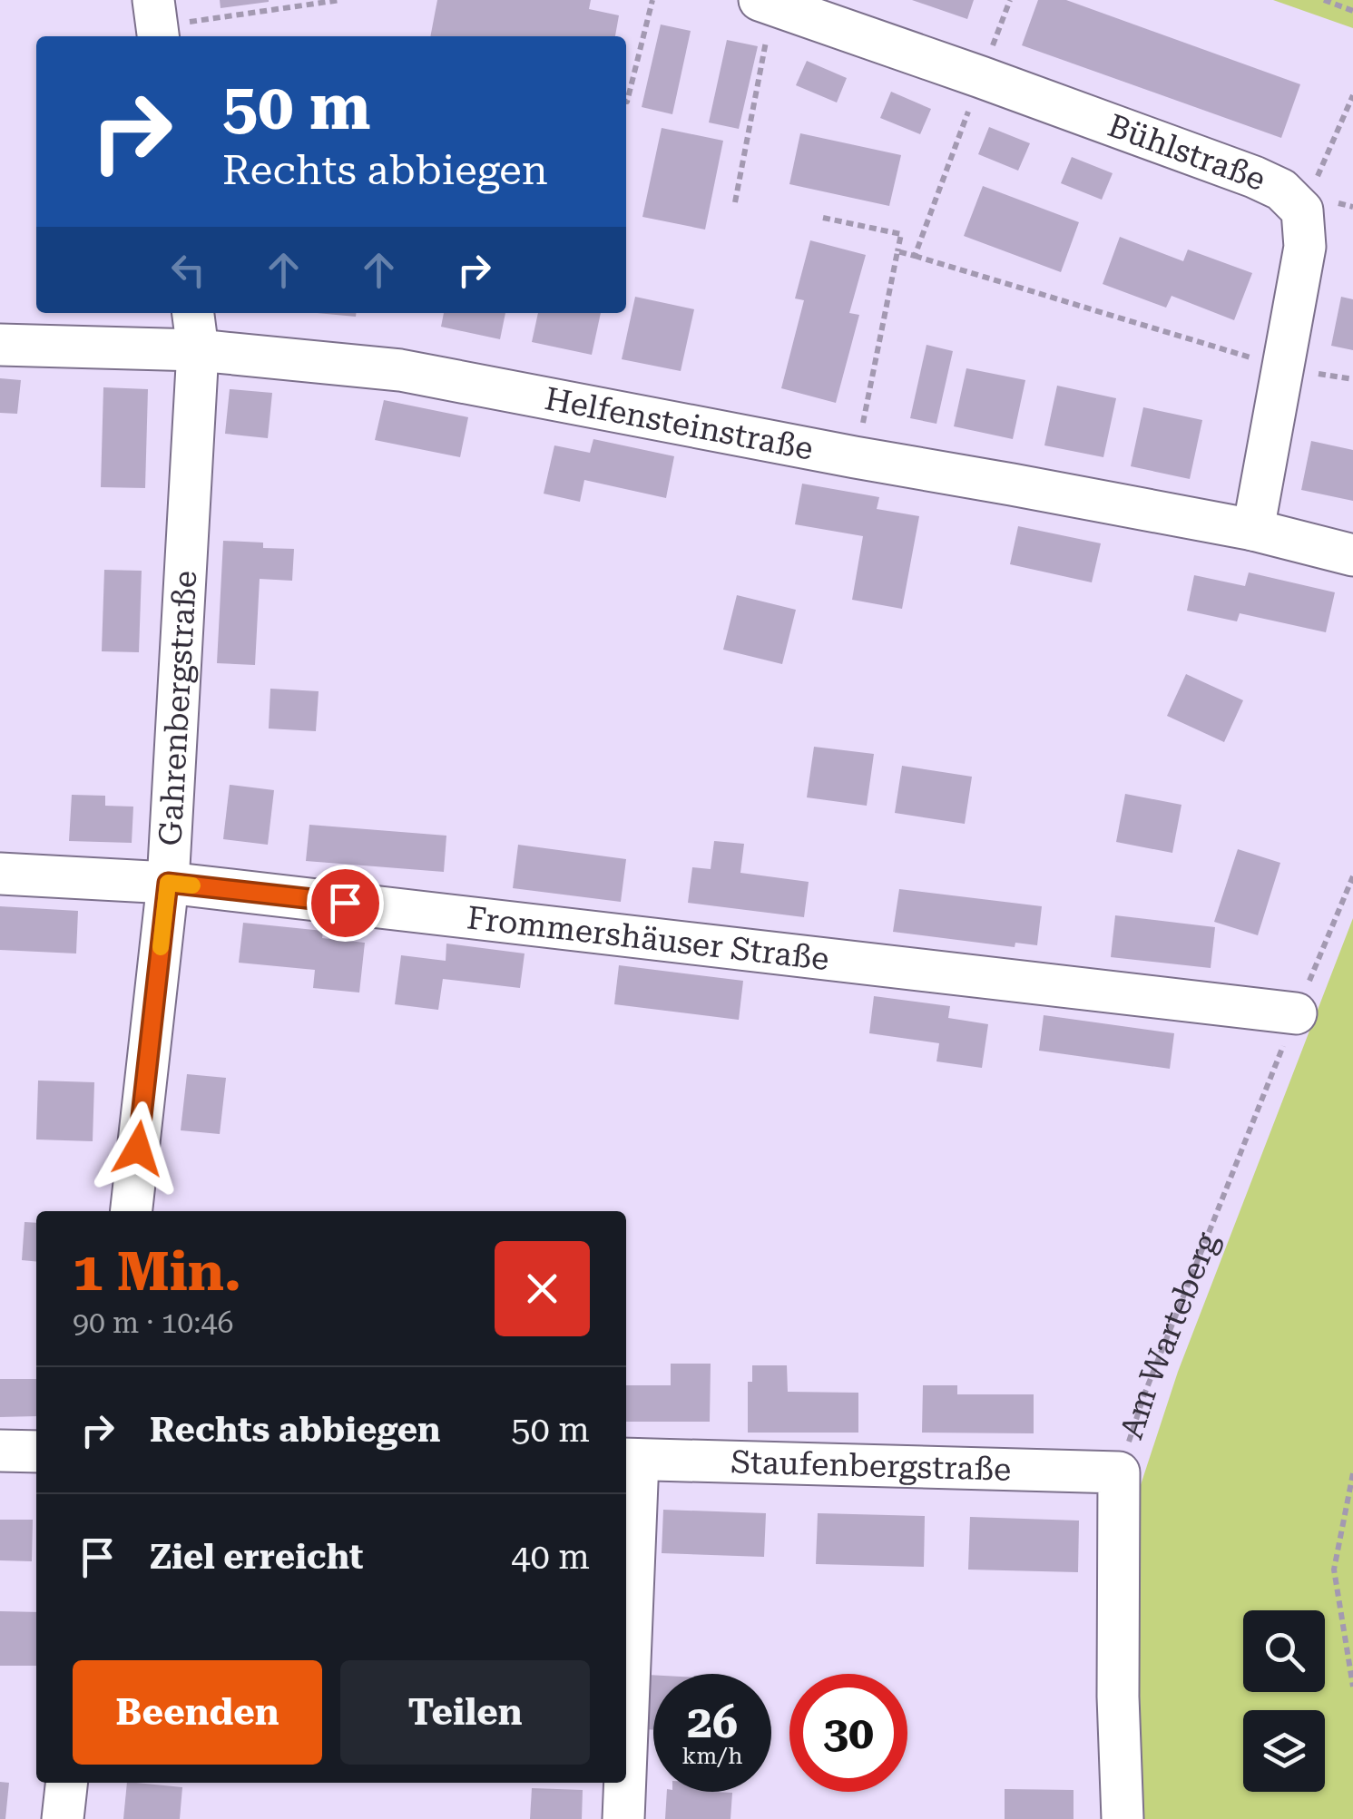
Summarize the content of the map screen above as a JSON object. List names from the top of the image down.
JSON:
{
  "streets": {
    "street": [
      "Bühlstraße",
      "Helfensteinstraße",
      "Gahrenbergstraße",
      "Frommershäuser Straße",
      "Am Warteberg",
      "Staufenbergstraße"
    ]
  },
  "crossings": [
    ["Bühlstraße", "Helfensteinstraße"],
    ["Helfensteinstraße", "Gahrenbergstraße"],
    ["Gahrenbergstraße", "Frommershäuser Straße"],
    ["Frommershäuser Straße", "Am Warteberg"],
    ["Am Warteberg", "Staufenbergstraße"]
  ],
  "page": {
    "turn": ["50 m", "Rechts abbiegen"],
    "heading": ["1 Min.", "90 m · 10:46"],
    "list": [
      {
        "name": "Rechts abbiegen",
        "value": "50 m"
      },
      {
        "name": "Ziel erreicht",
        "value": "40 m"
      }
    ],
    "buttons": ["Beenden", "Teilen"],
    "speed": "26 km/h",
    "limit": "30"
  }
}
